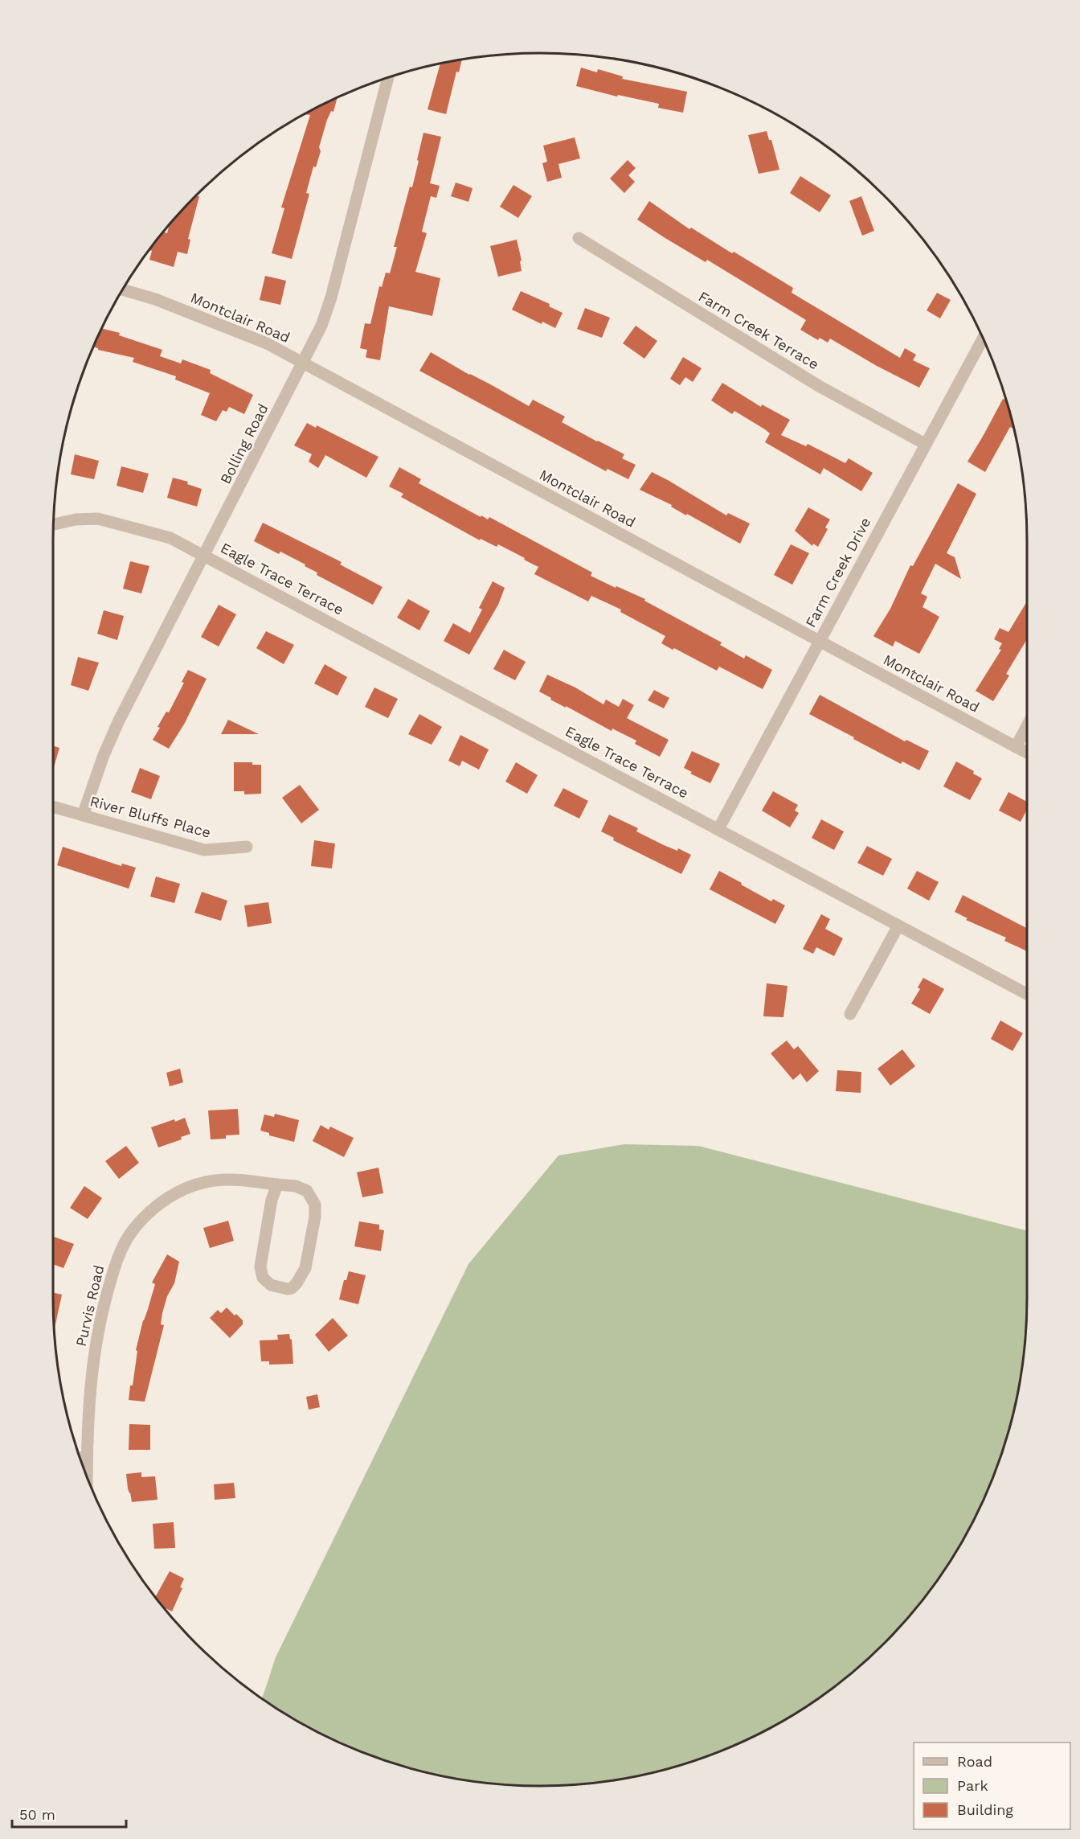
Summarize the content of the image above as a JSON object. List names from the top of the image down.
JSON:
{
  "streets": {
    "street": [
      "Montclair Road",
      "Farm Creek Terrace",
      "Bolling Road",
      "Farm Creek Drive",
      "Eagle Trace Terrace",
      "River Bluffs Place",
      "Purvis Road"
    ]
  },
  "crossings": [
    ["Montclair Road", "Bolling Road"],
    ["Montclair Road", "Farm Creek Drive"],
    ["Farm Creek Terrace", "Farm Creek Drive"],
    ["Bolling Road", "Eagle Trace Terrace"],
    ["Bolling Road", "River Bluffs Place"],
    ["Farm Creek Drive", "Eagle Trace Terrace"]
  ],
  "legend": ["Road", "Park", "Building"],
  "scale_bar": "50 m"
}
